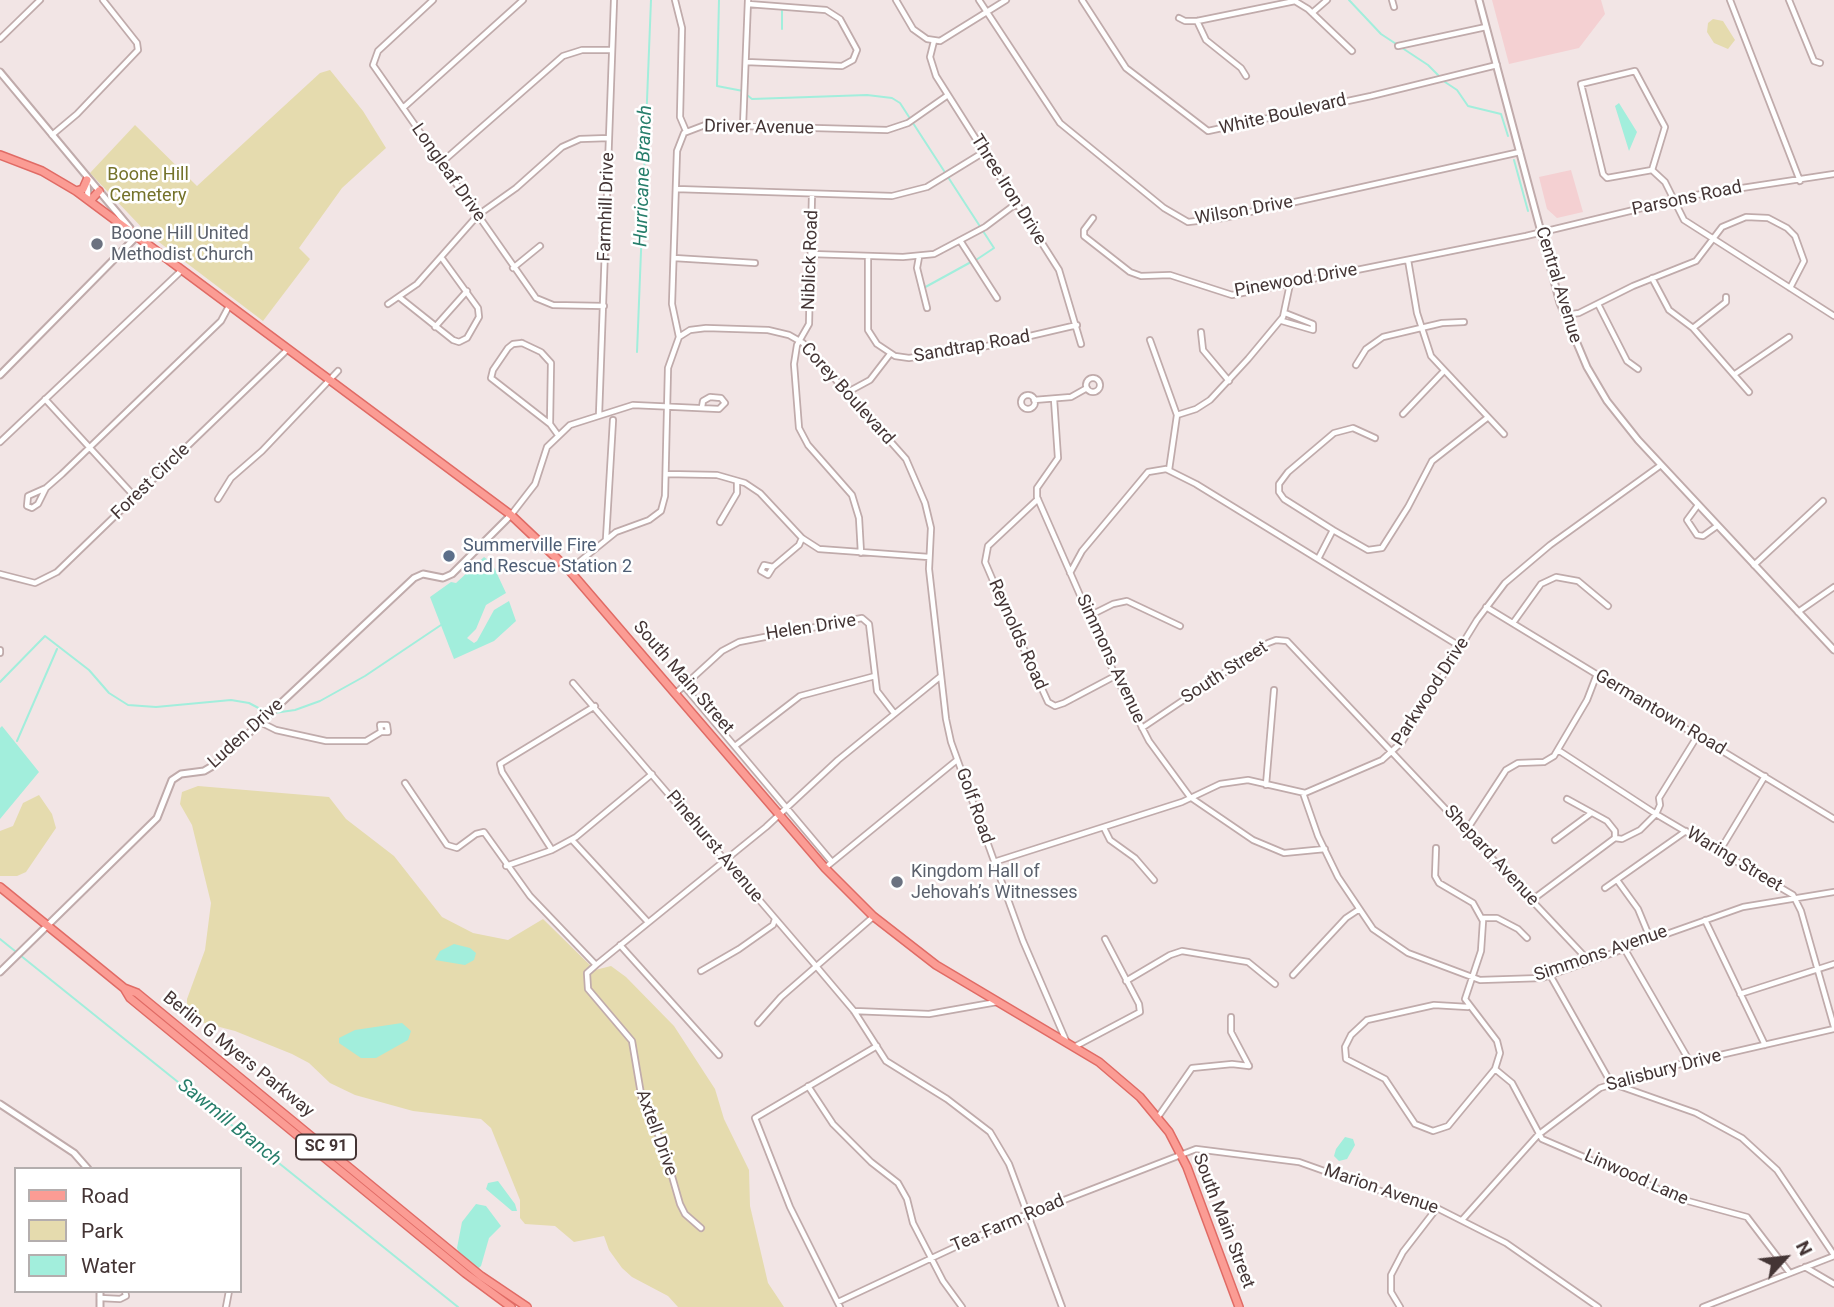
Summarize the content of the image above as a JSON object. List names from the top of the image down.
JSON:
{
  "streets": {
    "main road": ["South Main Street", "Berlin G Myers Parkway", "SC 91"],
    "street": [
      "White Boulevard",
      "Driver Avenue",
      "Longleaf Drive",
      "Three Iron Drive",
      "Parsons Road",
      "Farmhill Drive",
      "Wilson Drive",
      "Niblick Road",
      "Pinewood Drive",
      "Central Avenue",
      "Sandtrap Road",
      "Corey Boulevard",
      "Forest Circle",
      "Helen Drive",
      "Reynolds Road",
      "Simmons Avenue",
      "South Street",
      "Parkwood Drive",
      "Germantown Road",
      "Luden Drive",
      "Golf Road",
      "Pinehurst Avenue",
      "Shepard Avenue",
      "Waring Street",
      "Salisbury Drive",
      "Axtell Drive",
      "Linwood Lane",
      "Marion Avenue",
      "Tea Farm Road"
    ]
  },
  "crossings": [
    ["White Boulevard", "Central Avenue"],
    ["Driver Avenue", "Three Iron Drive"],
    ["Driver Avenue", "Corey Boulevard"],
    ["Longleaf Drive", "Farmhill Drive"],
    ["Three Iron Drive", "Sandtrap Road"],
    ["Parsons Road", "Pinewood Drive"],
    ["Parsons Road", "Central Avenue"],
    ["Wilson Drive", "Central Avenue"],
    ["Niblick Road", "Corey Boulevard"],
    ["Pinewood Drive", "Central Avenue"],
    ["Central Avenue", "Parkwood Drive"],
    ["Corey Boulevard", "Golf Road"],
    ["Forest Circle", "South Main Street"],
    ["Helen Drive", "South Main Street"],
    ["Reynolds Road", "Simmons Avenue"],
    ["Simmons Avenue", "South Street"],
    ["Simmons Avenue", "Shepard Avenue"],
    ["Simmons Avenue", "Waring Street"],
    ["South Street", "Parkwood Drive"],
    ["South Street", "Shepard Avenue"],
    ["South Main Street", "Luden Drive"],
    ["South Main Street", "Golf Road"],
    ["South Main Street", "Marion Avenue"],
    ["South Main Street", "Tea Farm Road"],
    ["Parkwood Drive", "Germantown Road"],
    ["Parkwood Drive", "Shepard Avenue"],
    ["Luden Drive", "Berlin G Myers Parkway"],
    ["Pinehurst Avenue", "Tea Farm Road"],
    ["Waring Street", "Salisbury Drive"],
    ["Salisbury Drive", "Linwood Lane"],
    ["Salisbury Drive", "Marion Avenue"],
    ["Marion Avenue", "Tea Farm Road"]
  ],
  "water": ["Hurricane Branch", "Sawmill Branch"],
  "parks": ["Boone Hill Cemetery"],
  "places": ["Boone Hill United Methodist Church", "Summerville Fire and Rescue Station 2", "Kingdom Hall of Jehovah’s Witnesses"],
  "legend": ["Road", "Park", "Water"],
  "north": "top right"
}
